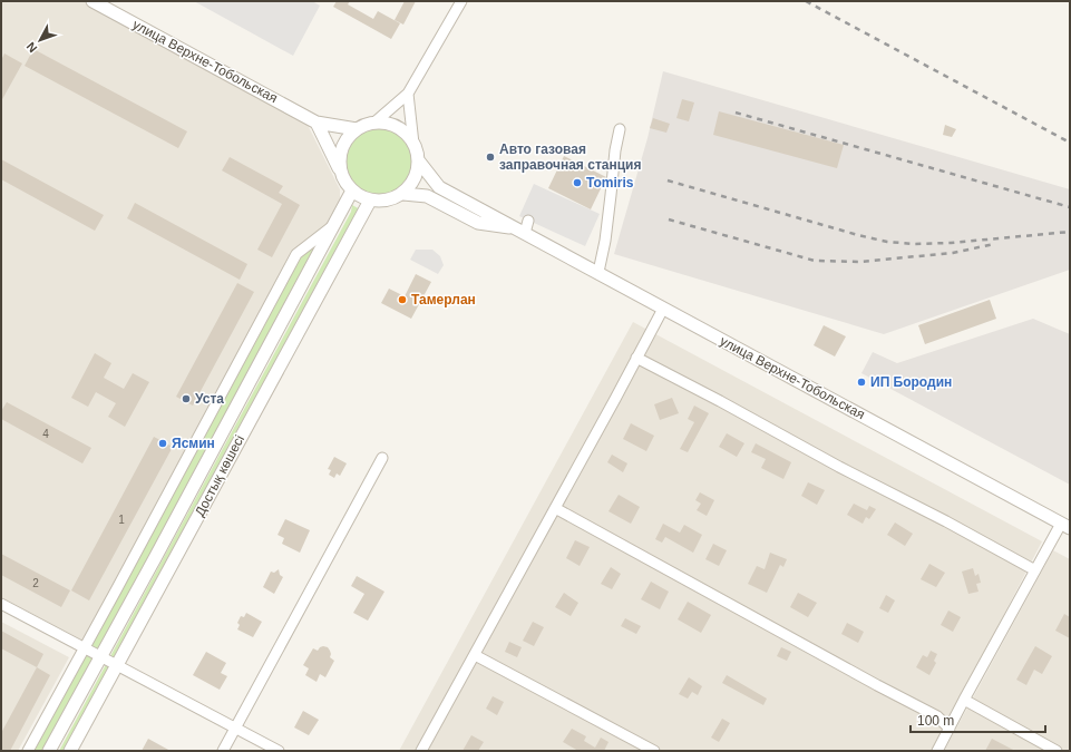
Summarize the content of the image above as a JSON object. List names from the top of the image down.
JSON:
{
  "streets": {
    "street": ["улица Верхне-Тобольская", "Достық көшесі"]
  },
  "crossings": [
    ["улица Верхне-Тобольская", "Достық көшесі"]
  ],
  "places": [
    "Авто газовая заправочная станция",
    "Tomiris",
    "Тамерлан",
    "ИП Бородин",
    "Уста",
    "Ясмин"
  ],
  "house_numbers": ["4", "1", "2"],
  "scale_bar": "100 m",
  "north": "bottom left"
}
